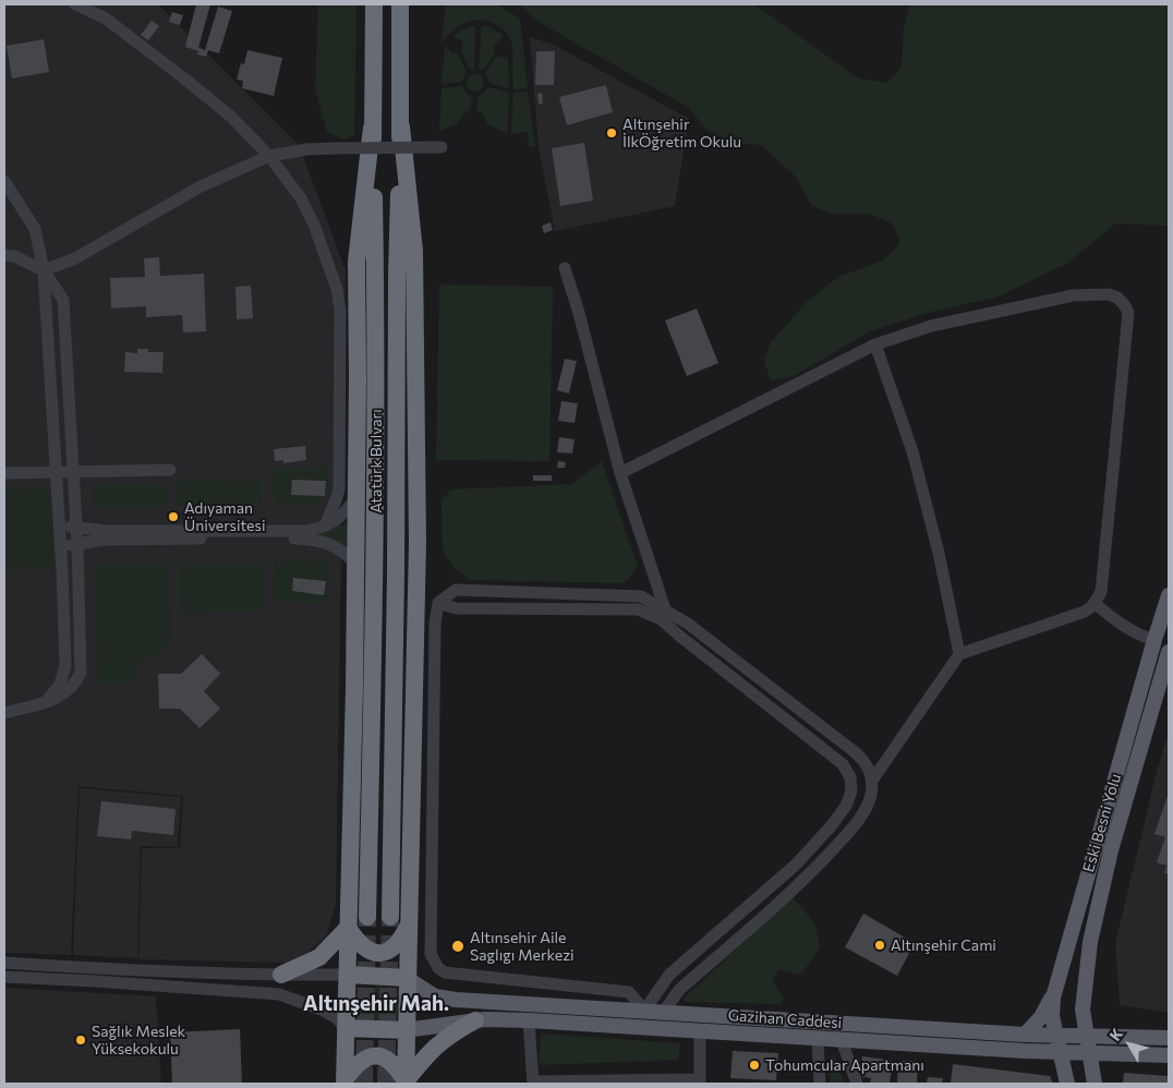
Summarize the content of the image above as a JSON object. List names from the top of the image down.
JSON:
{
  "streets": {
    "highway": ["Atatürk Bulvarı"],
    "main road": ["Eski Besni Yolu", "Gazihan Caddesi"]
  },
  "crossings": [
    ["Eski Besni Yolu", "Gazihan Caddesi"]
  ],
  "districts": ["Altınşehir Mah."],
  "places": [
    "Altınşehir İlkÖğretim Okulu",
    "Adıyaman Üniversitesi",
    "Altınşehir Cami",
    "Altınsehir Aile Saglıgı Merkezi",
    "Sağlık Meslek Yüksekokulu",
    "Tohumcular Apartmanı"
  ],
  "north": "top left"
}
